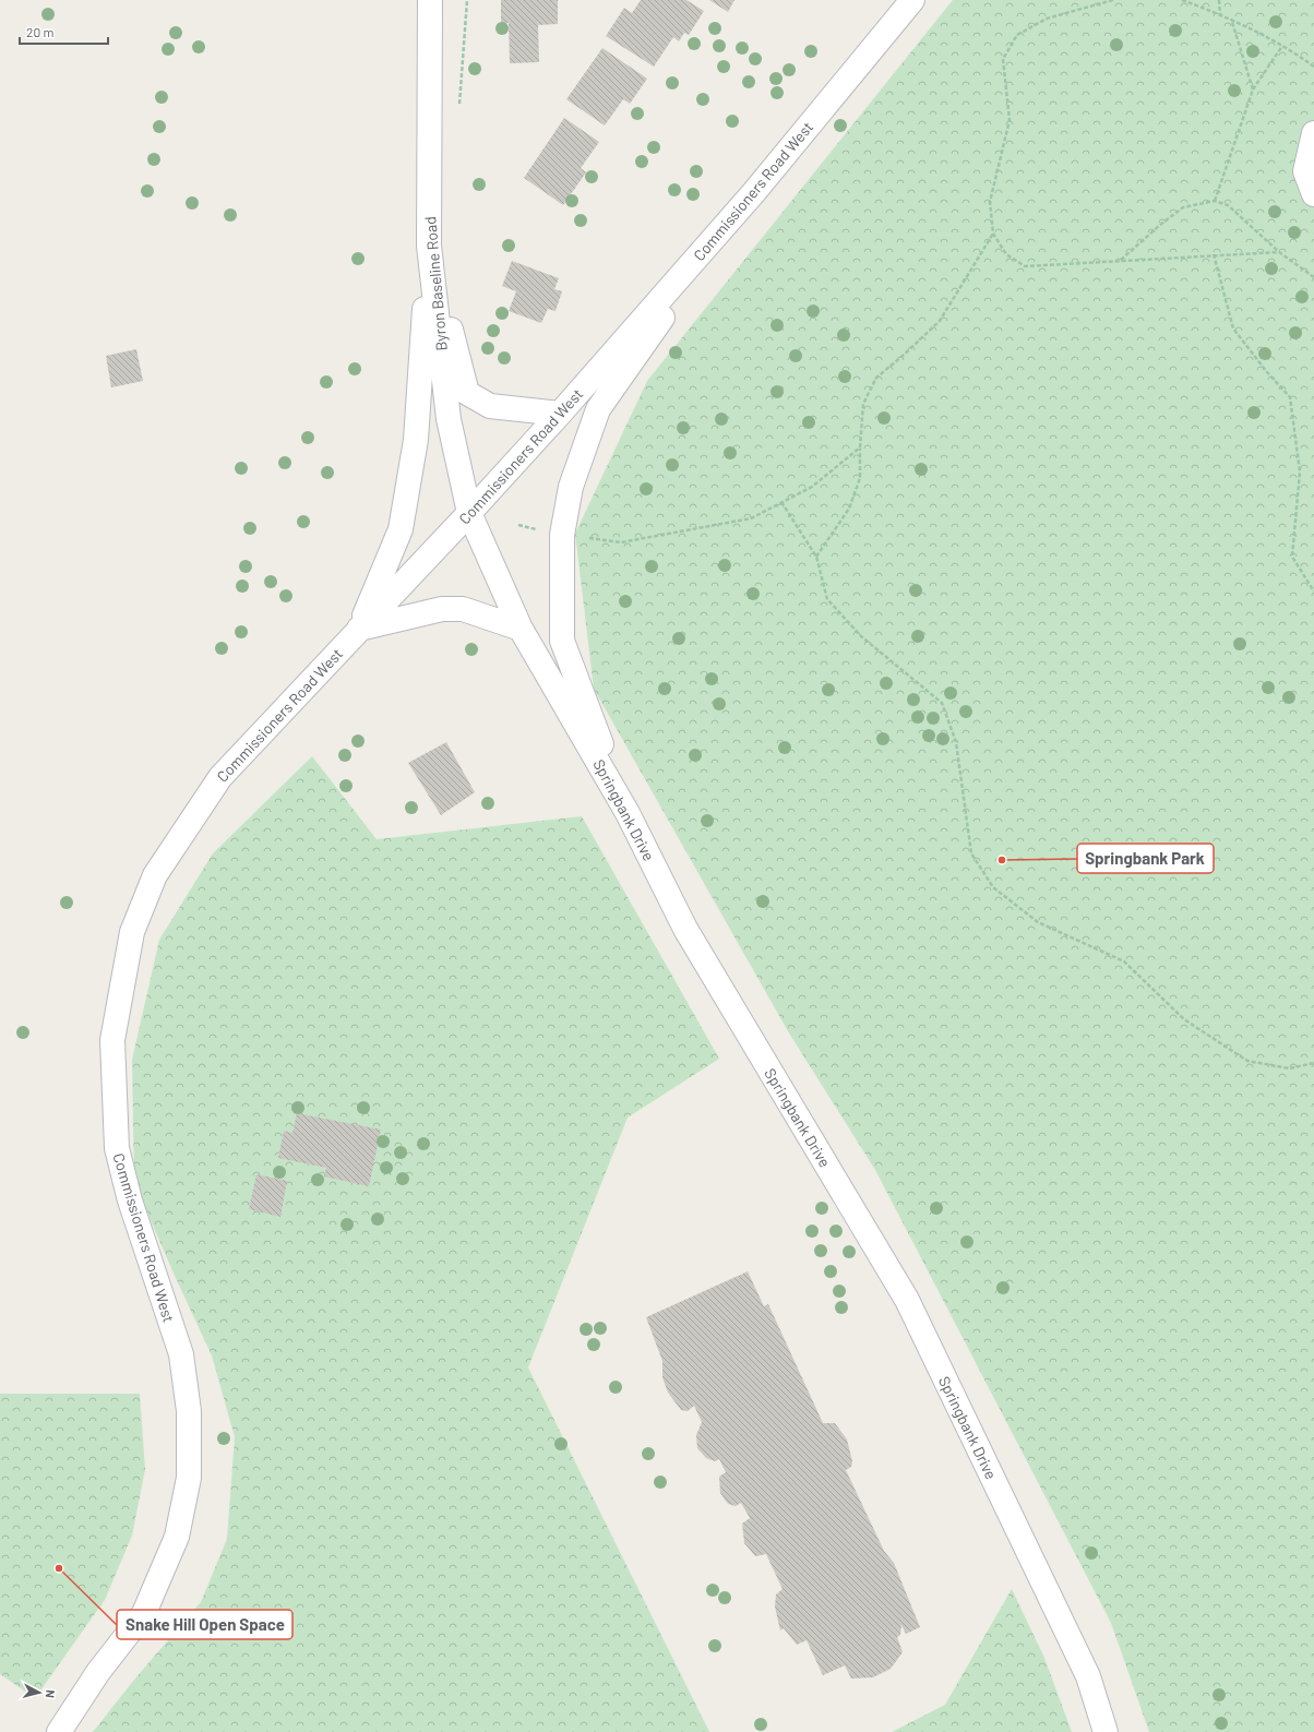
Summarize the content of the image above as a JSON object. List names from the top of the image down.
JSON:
{
  "streets": {
    "main road": ["Commissioners Road West", "Byron Baseline Road", "Springbank Drive"]
  },
  "crossings": [
    ["Commissioners Road West", "Byron Baseline Road"],
    ["Commissioners Road West", "Springbank Drive"],
    ["Byron Baseline Road", "Springbank Drive"]
  ],
  "places": ["Springbank Park", "Snake Hill Open Space"],
  "scale_bar": "20 m",
  "north": "right"
}
